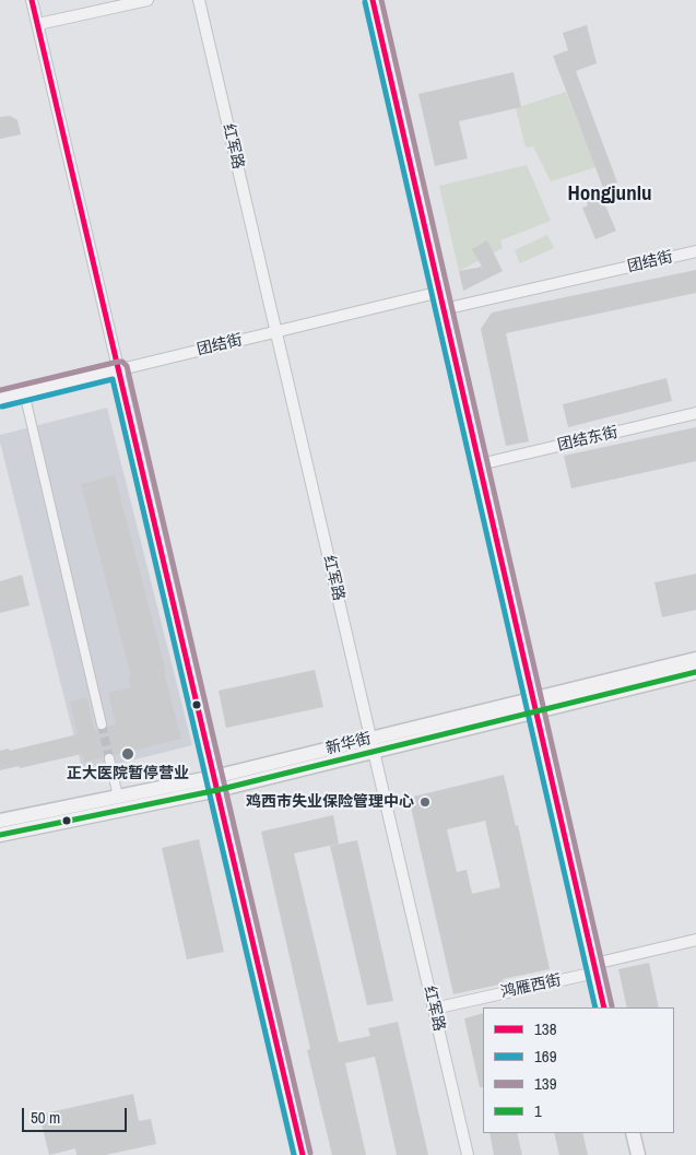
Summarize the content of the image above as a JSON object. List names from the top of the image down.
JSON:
{
  "streets": {
    "street": [
      "红军路",
      "团结街",
      "团结东街",
      "新华街",
      "鸿雁西街"
    ]
  },
  "crossings": [
    ["红军路", "团结街"],
    ["红军路", "新华街"],
    ["红军路", "鸿雁西街"]
  ],
  "districts": ["Hongjunlu"],
  "places": ["正大医院暂停营业", "鸡西市失业保险管理中心"],
  "lines": [
    "transit line 138",
    "transit line 139",
    "transit line 169",
    "transit line 1"
  ],
  "legend": [
    "138",
    "169",
    "139",
    "1"
  ],
  "scale_bar": "50 m"
}
